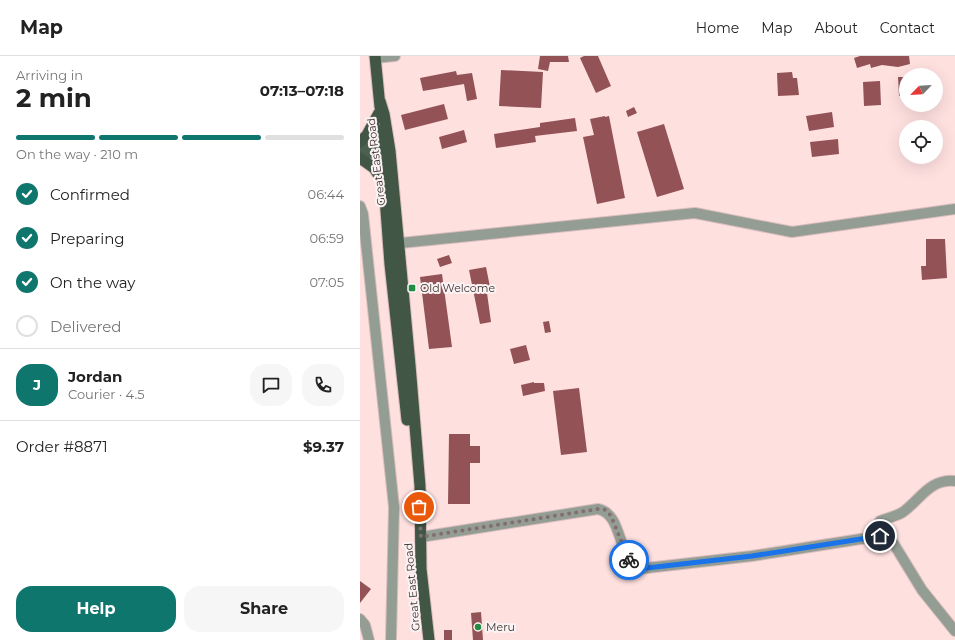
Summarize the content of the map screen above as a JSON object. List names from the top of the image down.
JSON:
{
  "streets": {
    "highway": ["Great East Road"]
  },
  "places": {
    "transit": ["Old Welcome"],
    "other": ["Meru"]
  },
  "north": "bottom left",
  "page": {
    "header": "Map",
    "nav": [
      "Home",
      "Map",
      "About",
      "Contact"
    ],
    "heading": ["2 min", "Arriving in", "07:13–07:18"],
    "panel": [
      "Jordan",
      "Courier · 4.5",
      "Order #8871",
      "$9.37"
    ],
    "bar": "On the way · 210 m",
    "list": [
      ["Confirmed", "06:44"],
      ["Preparing", "06:59"],
      ["On the way", "07:05"],
      "Delivered"
    ],
    "round": "J",
    "buttons": ["Help", "Share"]
  }
}
